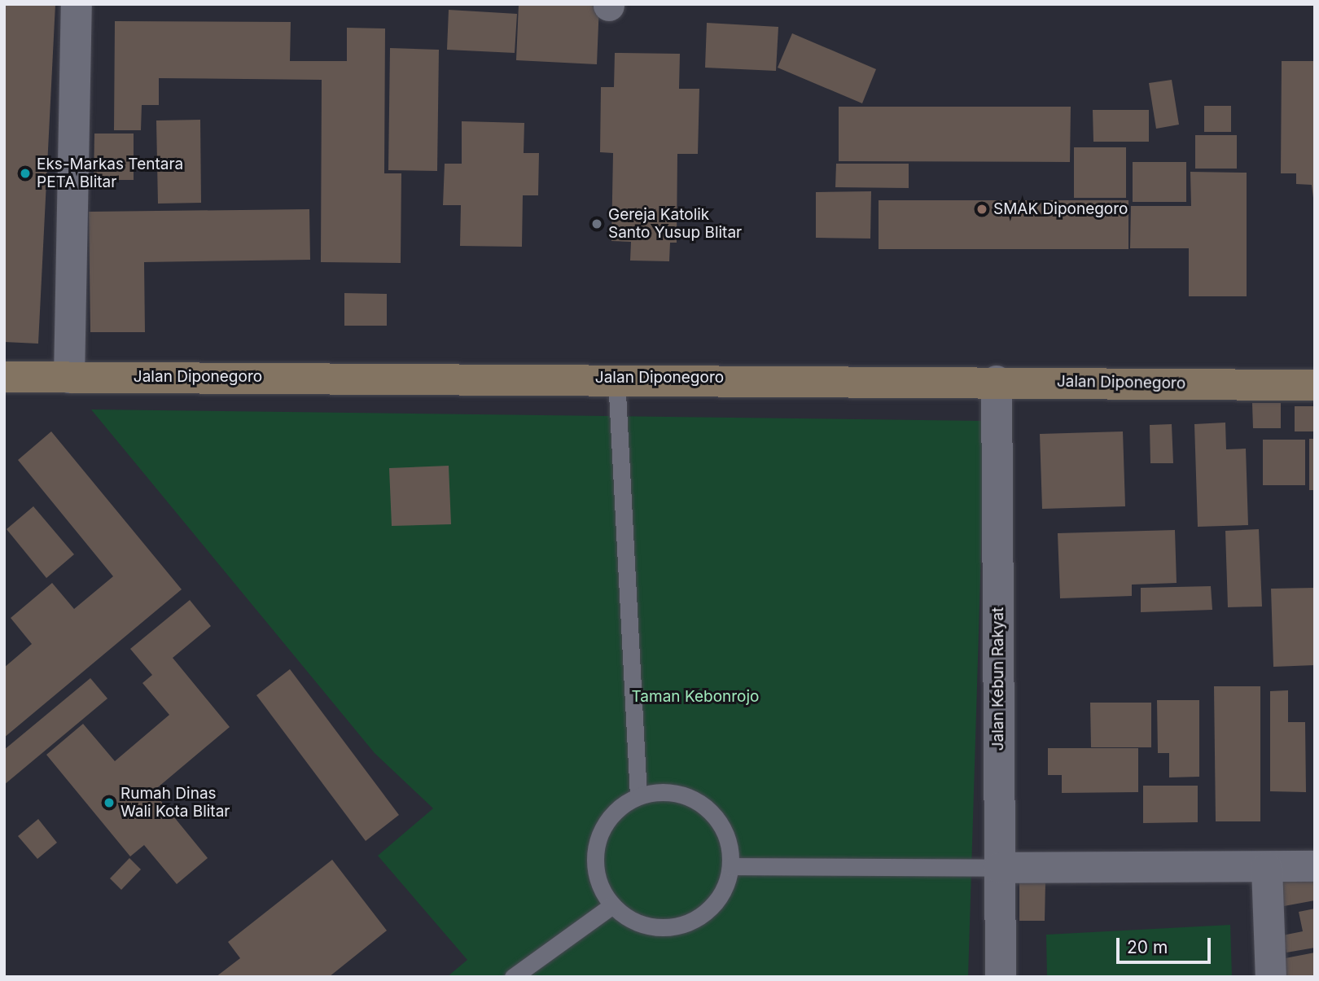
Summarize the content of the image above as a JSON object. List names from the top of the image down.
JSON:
{
  "streets": {
    "main road": ["Jalan Diponegoro"],
    "street": ["Jalan Kebun Rakyat"]
  },
  "crossings": [
    ["Jalan Diponegoro", "Jalan Kebun Rakyat"]
  ],
  "parks": ["Taman Kebonrojo"],
  "places": [
    "Eks-Markas Tentara PETA Blitar",
    "SMAK Diponegoro",
    "Gereja Katolik Santo Yusup Blitar",
    "Rumah Dinas Wali Kota Blitar"
  ],
  "scale_bar": "20 m"
}
